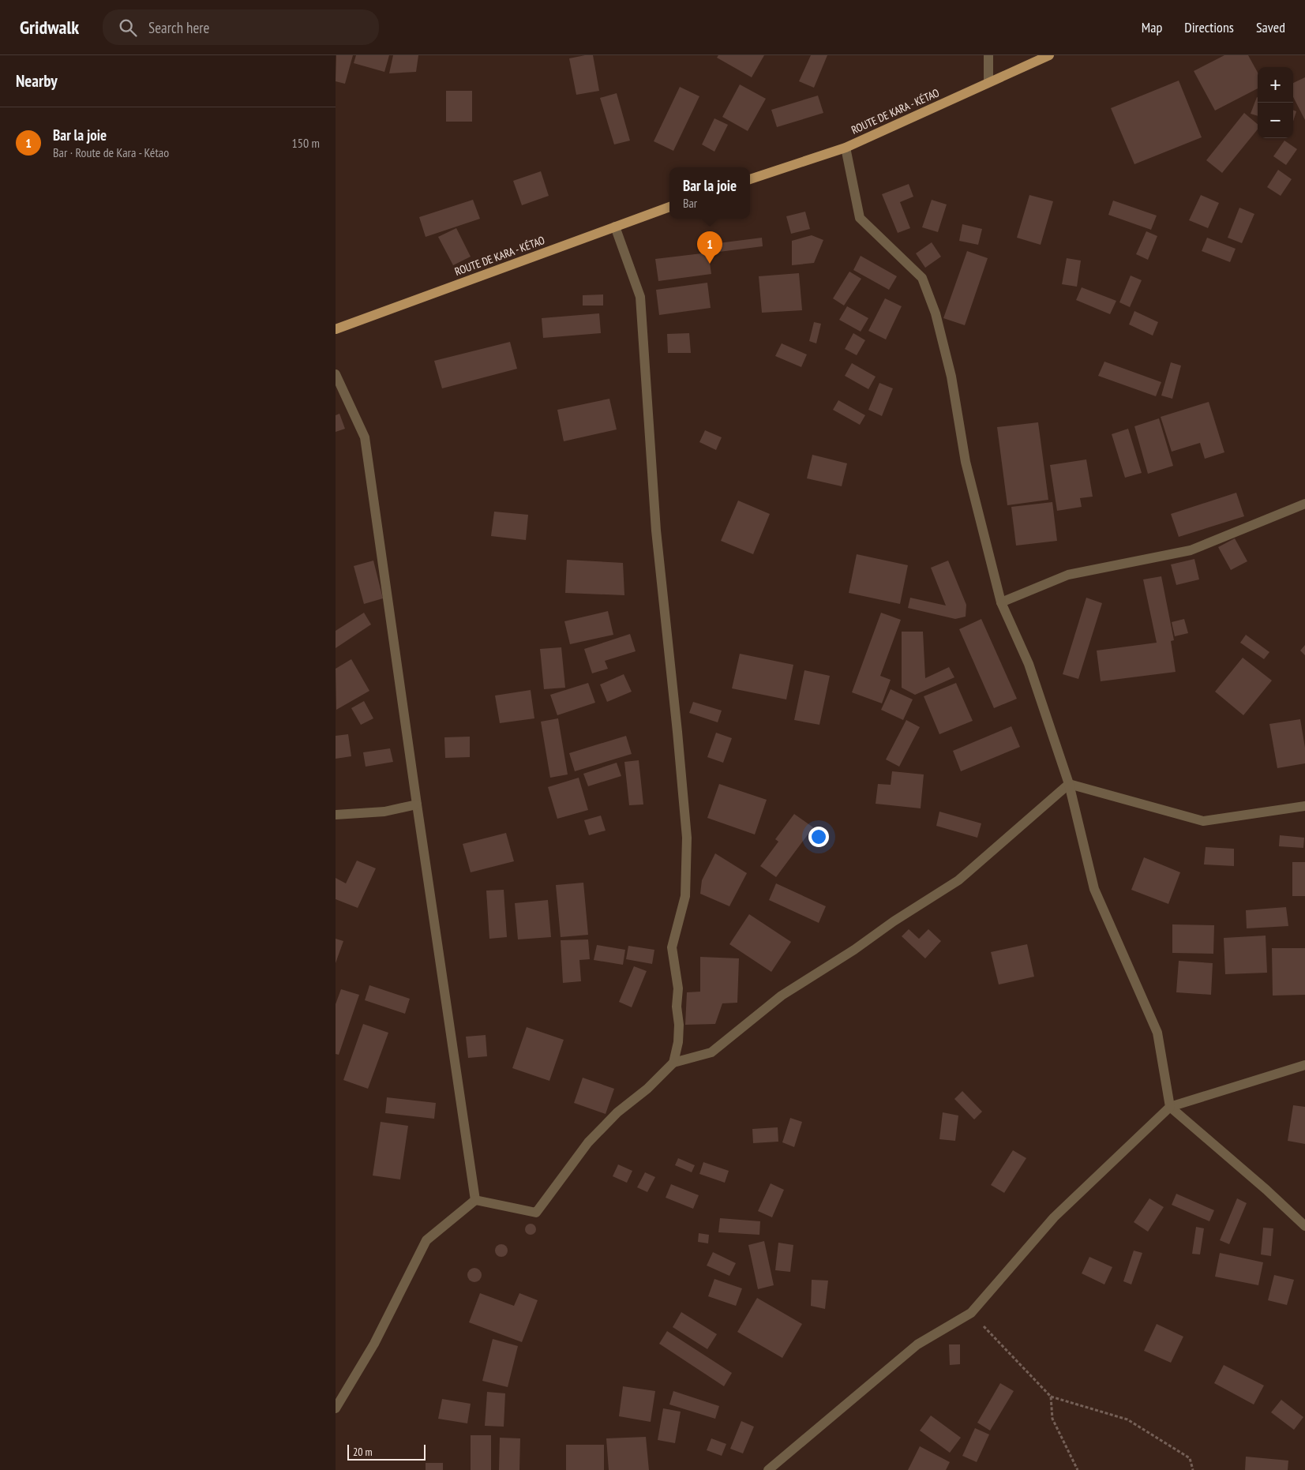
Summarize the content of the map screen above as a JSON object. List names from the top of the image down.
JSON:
{
  "streets": {
    "main road": ["ROUTE DE KARA - KÉTAO"]
  },
  "scale_bar": "20 m",
  "page": {
    "header": "Gridwalk",
    "search": "Search here",
    "nav": ["Map", "Directions", "Saved"],
    "heading": "Nearby",
    "map_buttons": ["+", "−"],
    "list": [
      {
        "mark": "1",
        "name": "Bar la joie",
        "note": "Bar · Route de Kara - Kétao",
        "value": "150 m"
      }
    ],
    "popup": ["Bar la joie", "Bar"],
    "pins": "1",
    "scale": "20 m"
  }
}
